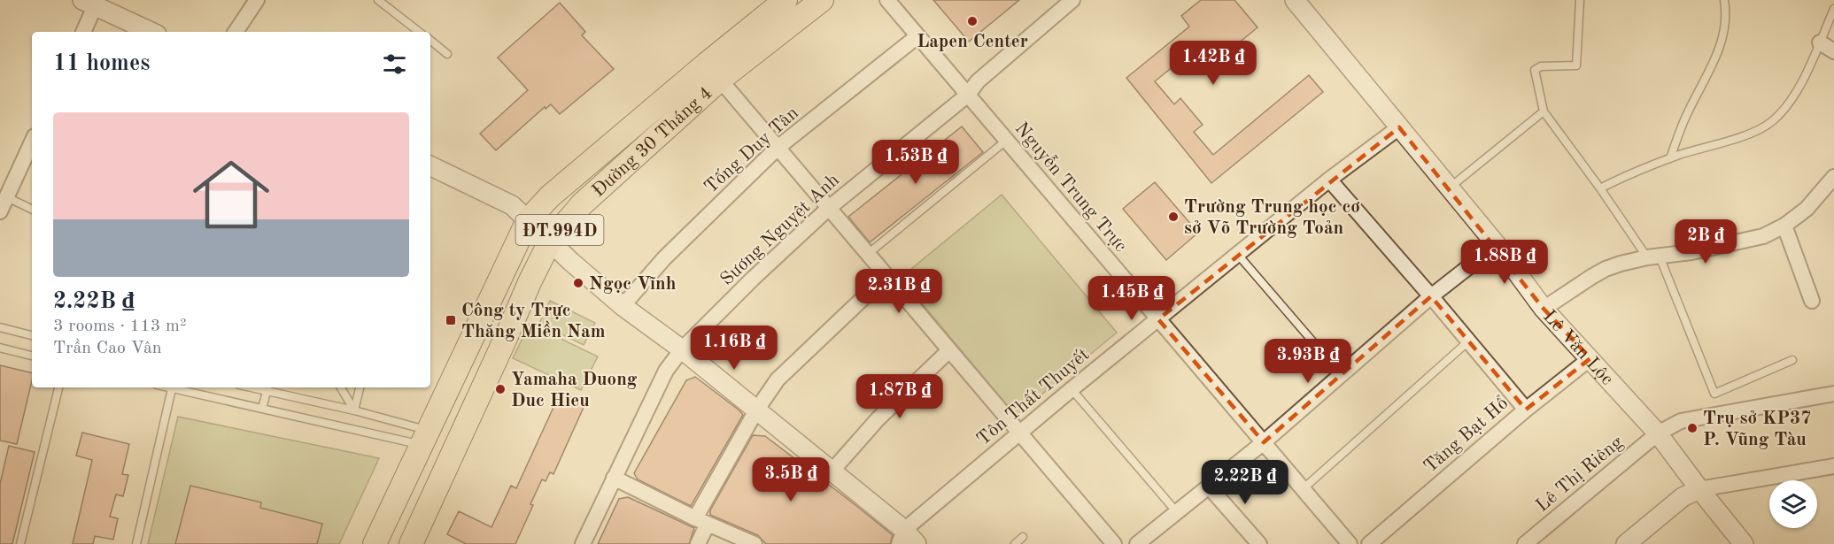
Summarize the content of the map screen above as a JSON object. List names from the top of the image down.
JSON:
{
  "streets": {
    "main road": ["Đường 30 Tháng 4", "ĐT.994D"],
    "street": [
      "Tống Duy Tân",
      "Nguyễn Trung Trực",
      "Sương Nguyệt Anh",
      "Lê Văn Lộc",
      "Tôn Thất Thuyết",
      "Tăng Bạt Hổ",
      "Lê Thị Riêng"
    ]
  },
  "crossings": [
    ["Tống Duy Tân", "Nguyễn Trung Trực"],
    ["Nguyễn Trung Trực", "Sương Nguyệt Anh"],
    ["Nguyễn Trung Trực", "Tôn Thất Thuyết"],
    ["Lê Văn Lộc", "Tôn Thất Thuyết"],
    ["Lê Văn Lộc", "Tăng Bạt Hổ"],
    ["Lê Văn Lộc", "Lê Thị Riêng"]
  ],
  "places": {
    "other": [
      "Lapen Center",
      "Trường Trung học cơ sở Võ Trường Toản",
      "Ngọc Vĩnh",
      "Yamaha Duong Duc Hieu",
      "Trụ sở KP37 P. Vũng Tàu"
    ],
    "transit": ["Công ty Trực Thăng Miền Nam"]
  },
  "page": {
    "heading": "11 homes",
    "price": [
      "1.42B ₫",
      "1.53B ₫",
      "2B ₫",
      "1.88B ₫",
      "2.31B ₫",
      "1.45B ₫",
      "1.16B ₫",
      "3.93B ₫",
      "1.87B ₫",
      "3.5B ₫",
      "2.22B ₫"
    ],
    "list": [
      {
        "name": "2.22B ₫",
        "note": "3 rooms · 113 m² · Trần Cao Vân"
      }
    ]
  }
}
